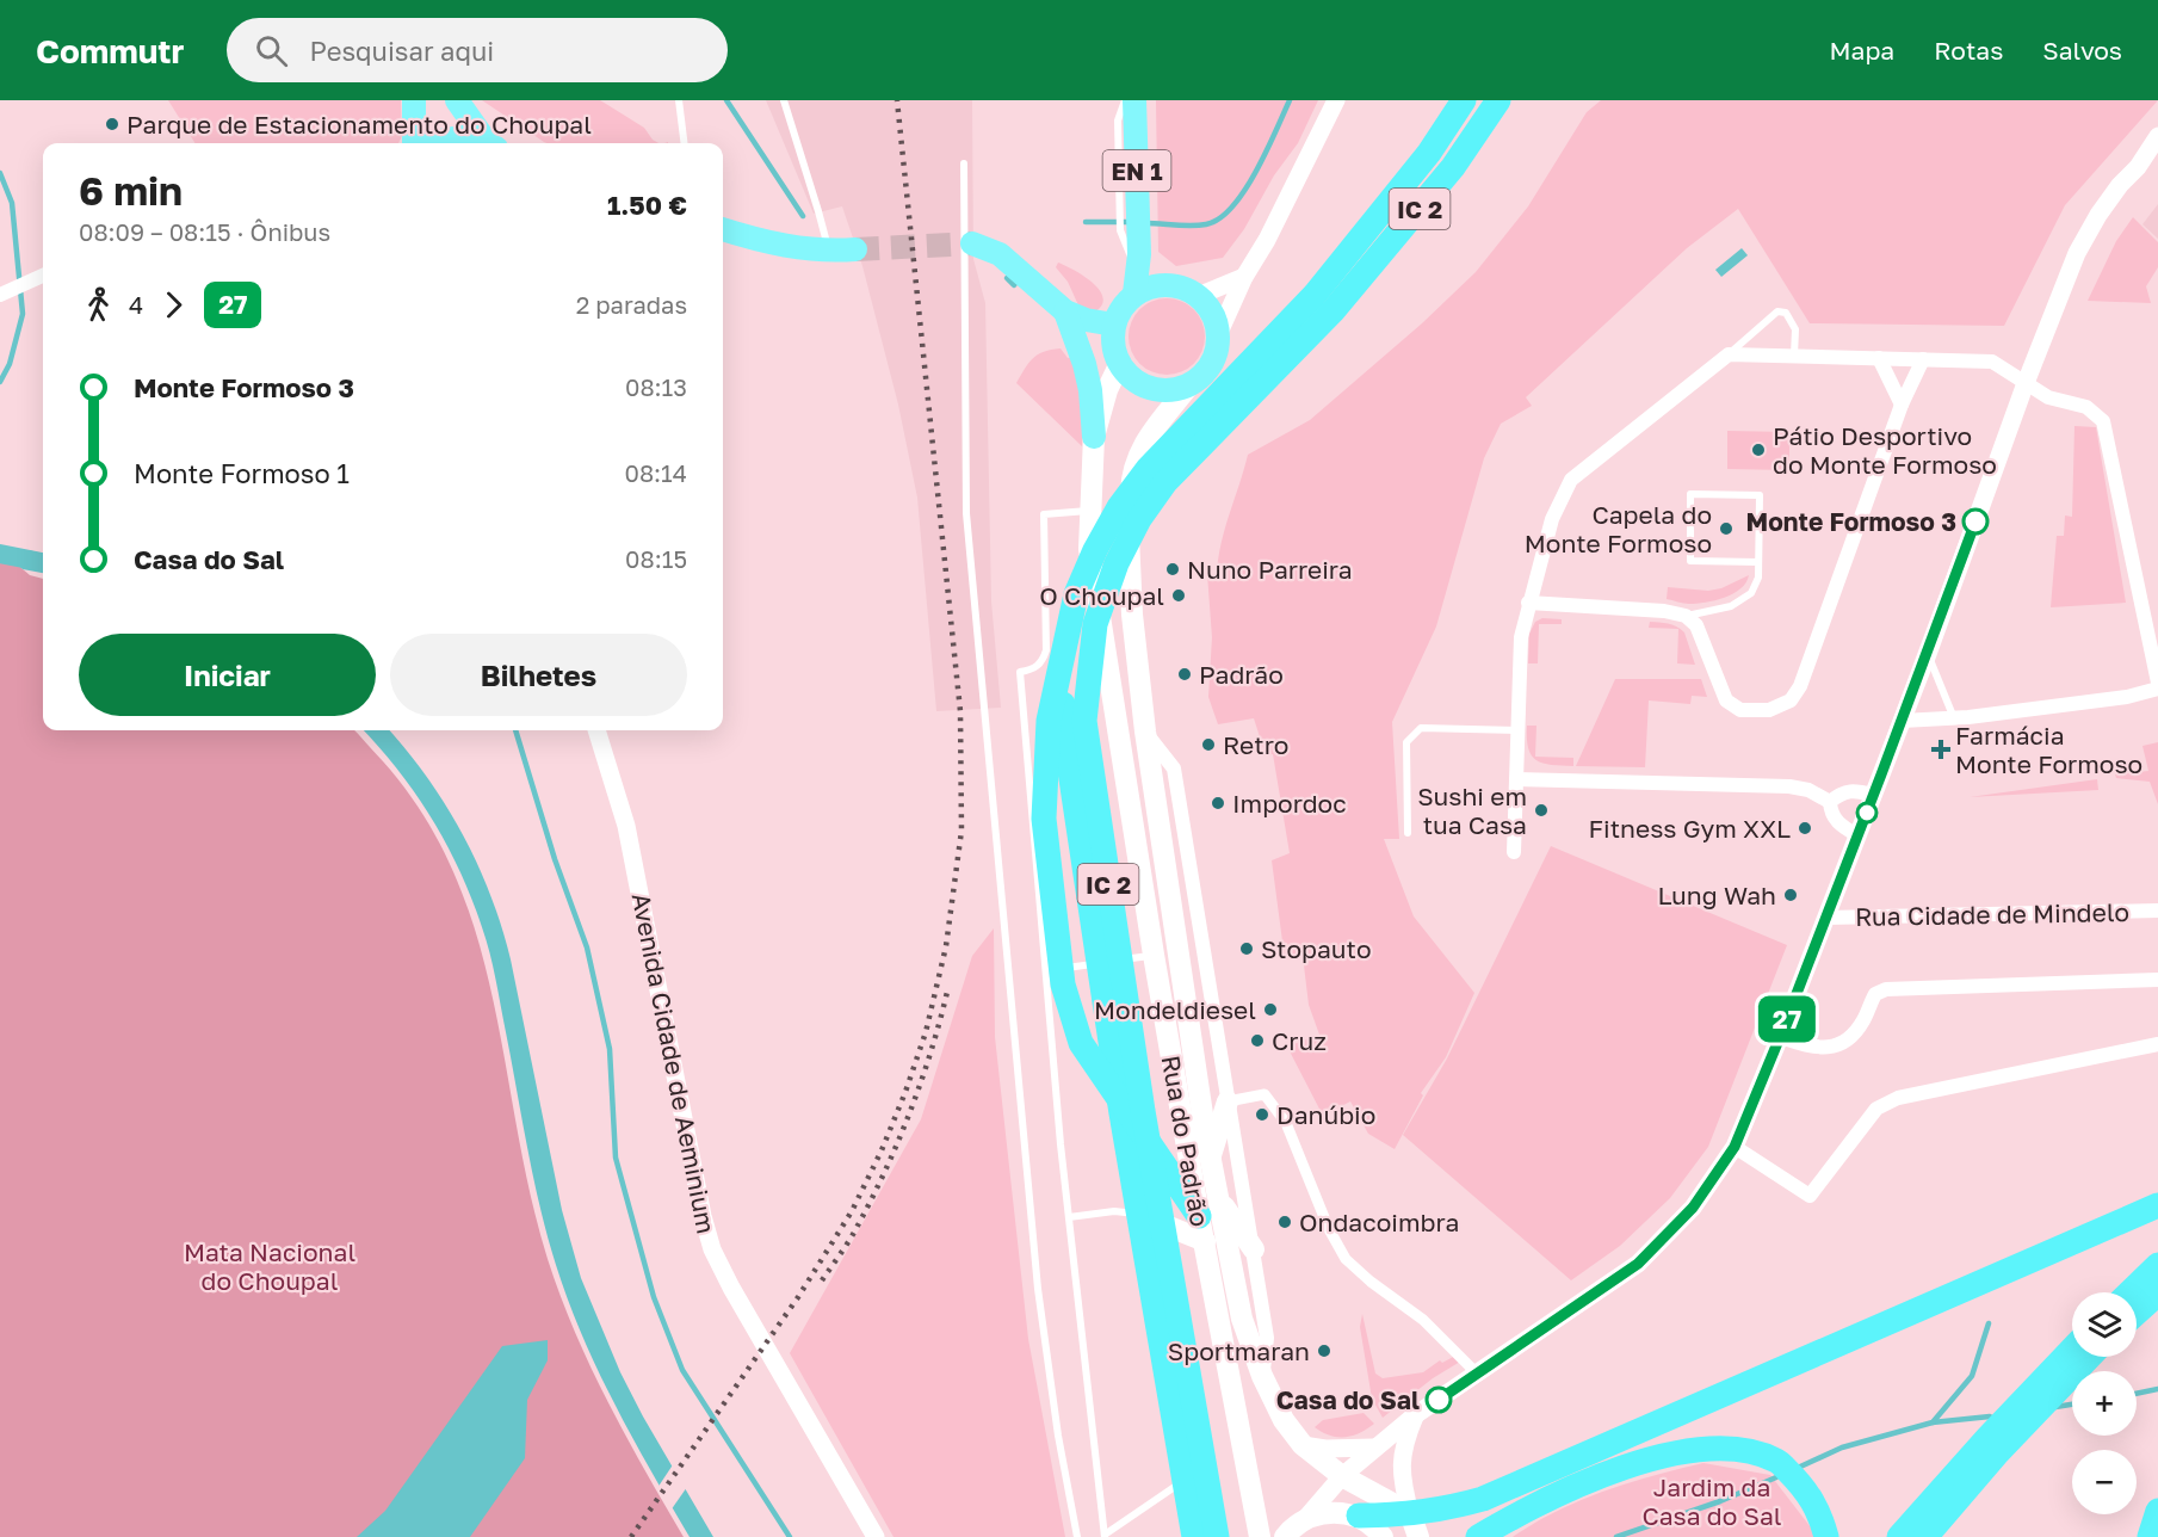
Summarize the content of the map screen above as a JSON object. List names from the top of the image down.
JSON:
{
  "streets": {
    "highway": ["IC 2"],
    "main road": ["EN 1", "Rua do Padrão"],
    "street": ["Rua Cidade de Mindelo", "Avenida Cidade de Aeminium"]
  },
  "crossings": [
    ["EN 1", "Rua do Padrão"]
  ],
  "parks": ["Mata Nacional do Choupal", "Jardim da Casa do Sal"],
  "places": {
    "other": [
      "Parque de Estacionamento do Choupal",
      "Pátio Desportivo do Monte Formoso",
      "Monte Formoso 3",
      "Capela do Monte Formoso",
      "Nuno Parreira",
      "O Choupal",
      "Padrão",
      "Retro",
      "Impordoc",
      "Sushi em tua Casa",
      "Fitness Gym XXL",
      "Lung Wah",
      "Stopauto",
      "Mondeldiesel",
      "Cruz",
      "Danúbio",
      "Ondacoimbra",
      "Sportmaran",
      "Casa do Sal"
    ],
    "health": ["Farmácia Monte Formoso"]
  },
  "lines": ["bus line 27"],
  "page": {
    "header": "Commutr",
    "search": "Pesquisar aqui",
    "nav": ["Mapa", "Rotas", "Salvos"],
    "on_map": "27",
    "heading": ["6 min", "08:09 – 08:15 · Ônibus", "1.50 €"],
    "legs": ["4", "27", "2 paradas"],
    "list": [
      {
        "name": "Monte Formoso 3",
        "value": "08:13"
      },
      {
        "name": "Monte Formoso 1",
        "value": "08:14"
      },
      {
        "name": "Casa do Sal",
        "value": "08:15"
      }
    ],
    "buttons": ["Iniciar", "Bilhetes"],
    "map_buttons": ["+", "−"]
  }
}
